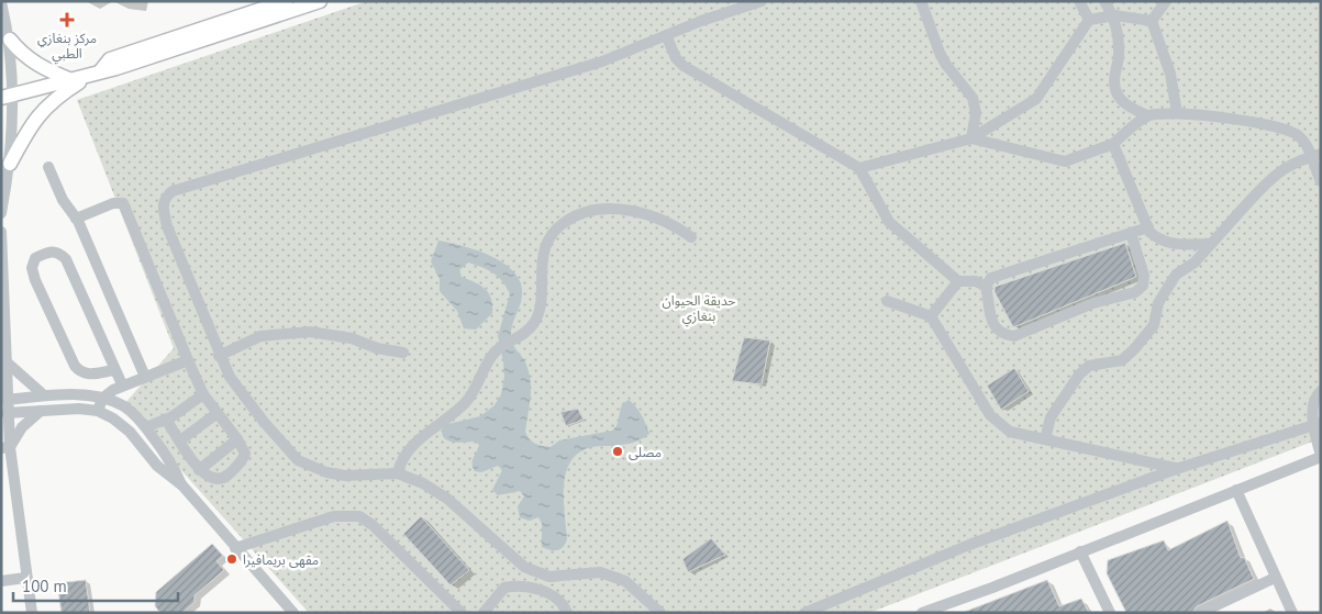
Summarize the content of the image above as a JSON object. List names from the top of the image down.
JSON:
{
  "parks": ["حديقة الحيوان بنغازي"],
  "places": {
    "health": ["مركز بنغازي الطبي"],
    "other": ["مصلى", "مقهى بريمافيرا"]
  },
  "scale_bar": "100 m"
}
